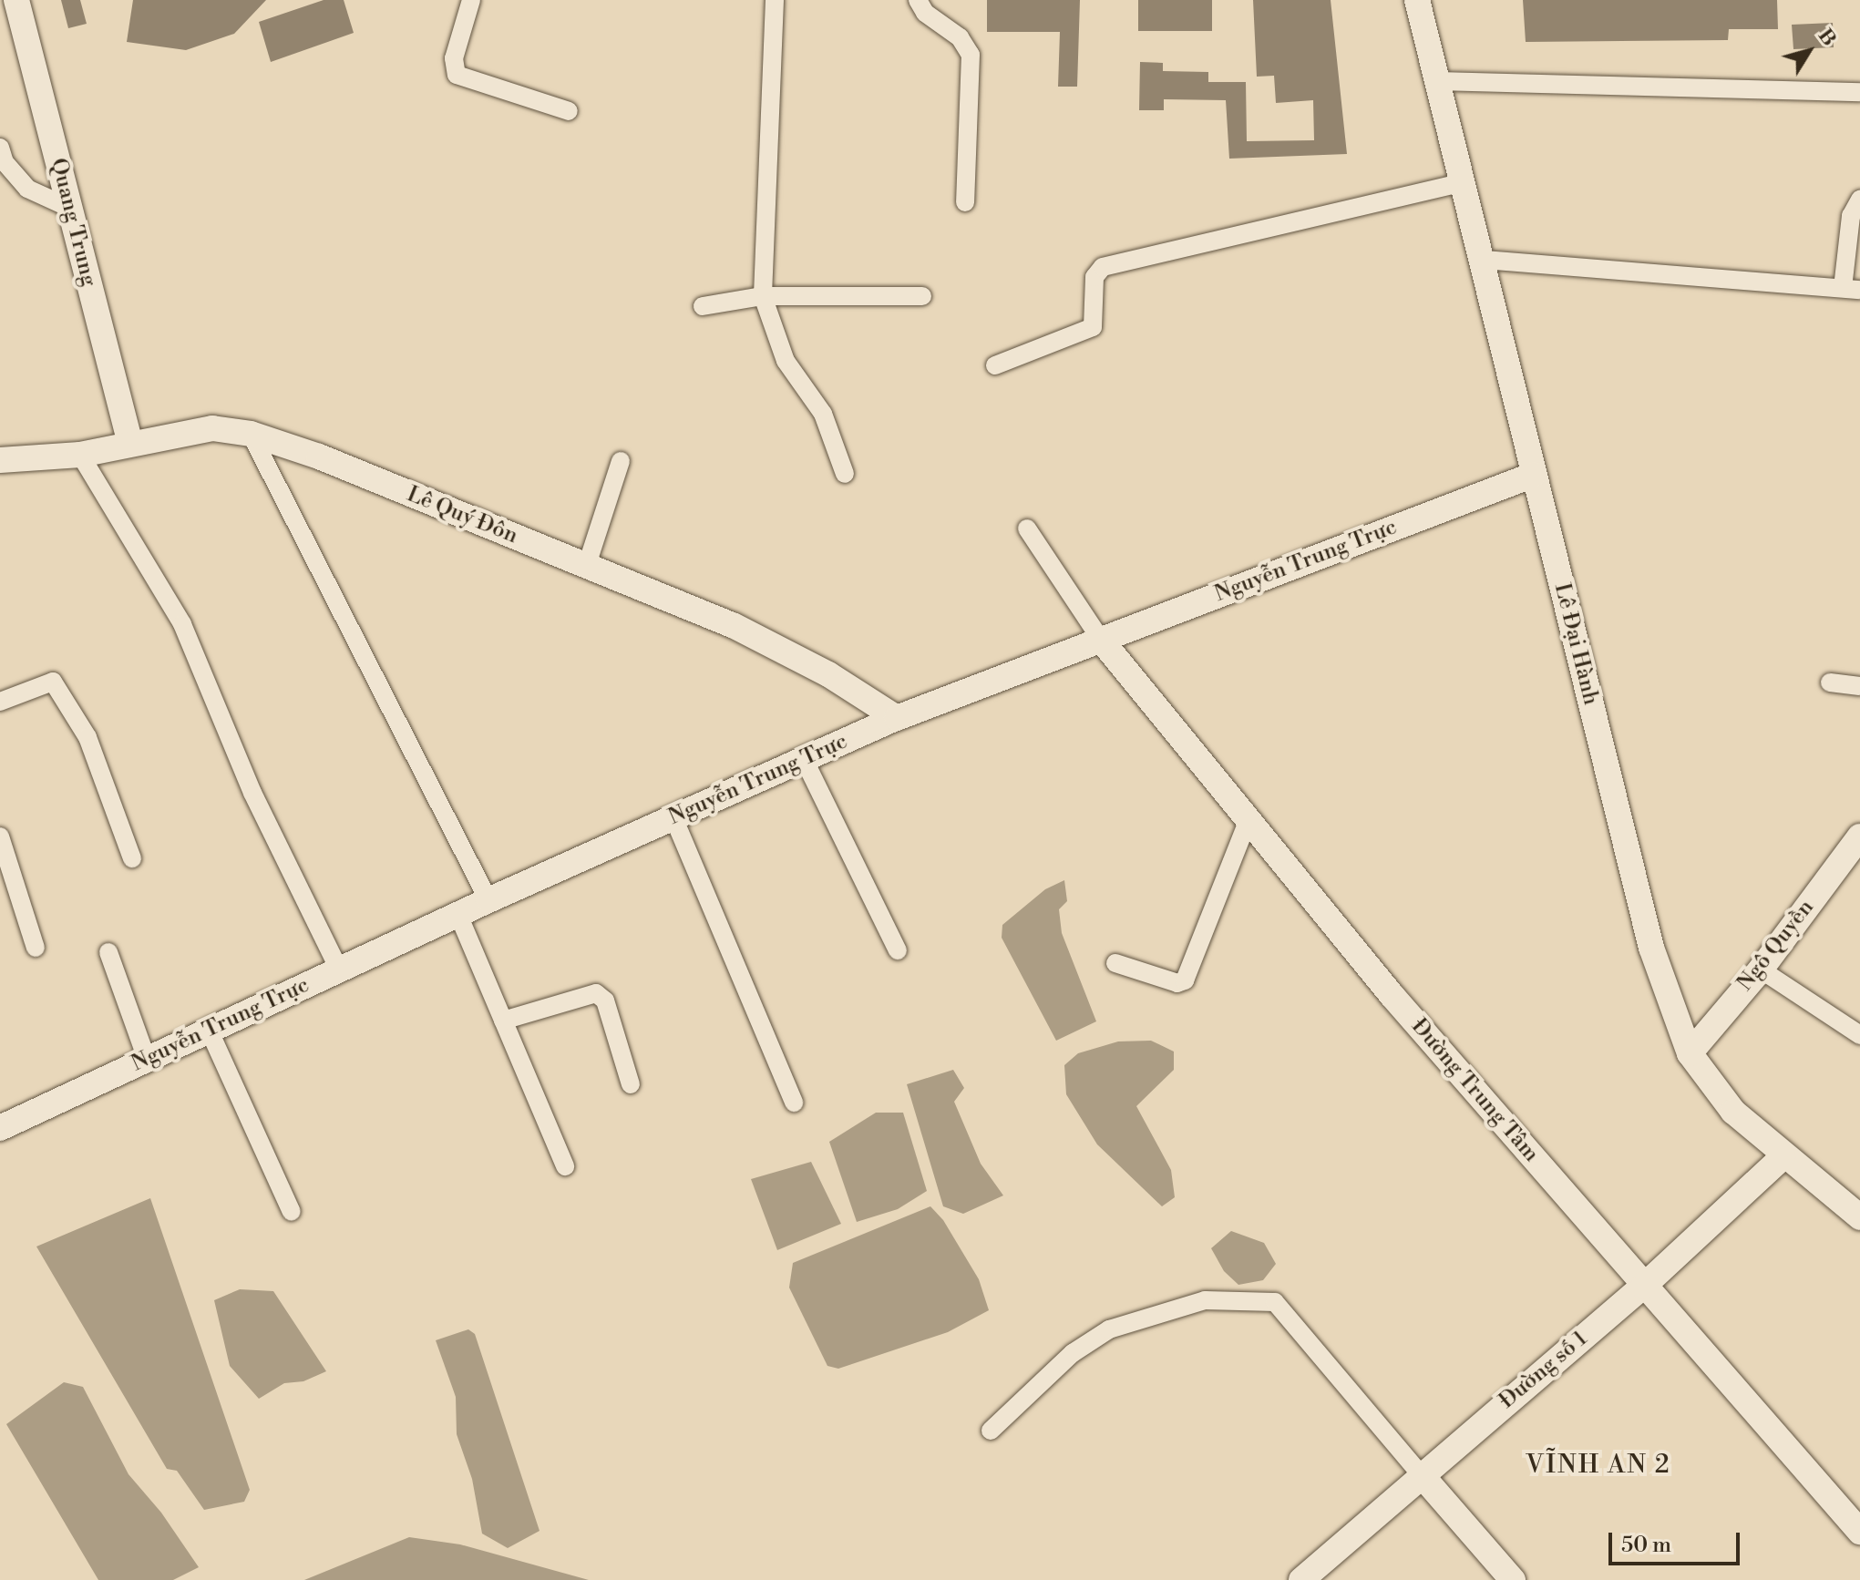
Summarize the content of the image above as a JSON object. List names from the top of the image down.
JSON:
{
  "streets": {
    "street": [
      "Quang Trung",
      "Lê Quý Đôn",
      "Nguyễn Trung Trực",
      "Lê Đại Hành",
      "Ngô Quyền",
      "Đường Trung Tâm",
      "Đường số 1"
    ]
  },
  "crossings": [
    ["Quang Trung", "Lê Quý Đôn"],
    ["Lê Quý Đôn", "Nguyễn Trung Trực"],
    ["Nguyễn Trung Trực", "Lê Đại Hành"],
    ["Nguyễn Trung Trực", "Đường Trung Tâm"],
    ["Lê Đại Hành", "Ngô Quyền"],
    ["Lê Đại Hành", "Đường số 1"],
    ["Đường Trung Tâm", "Đường số 1"]
  ],
  "districts": ["VĨNH AN 2"],
  "scale_bar": "50 m",
  "north": "top right"
}
